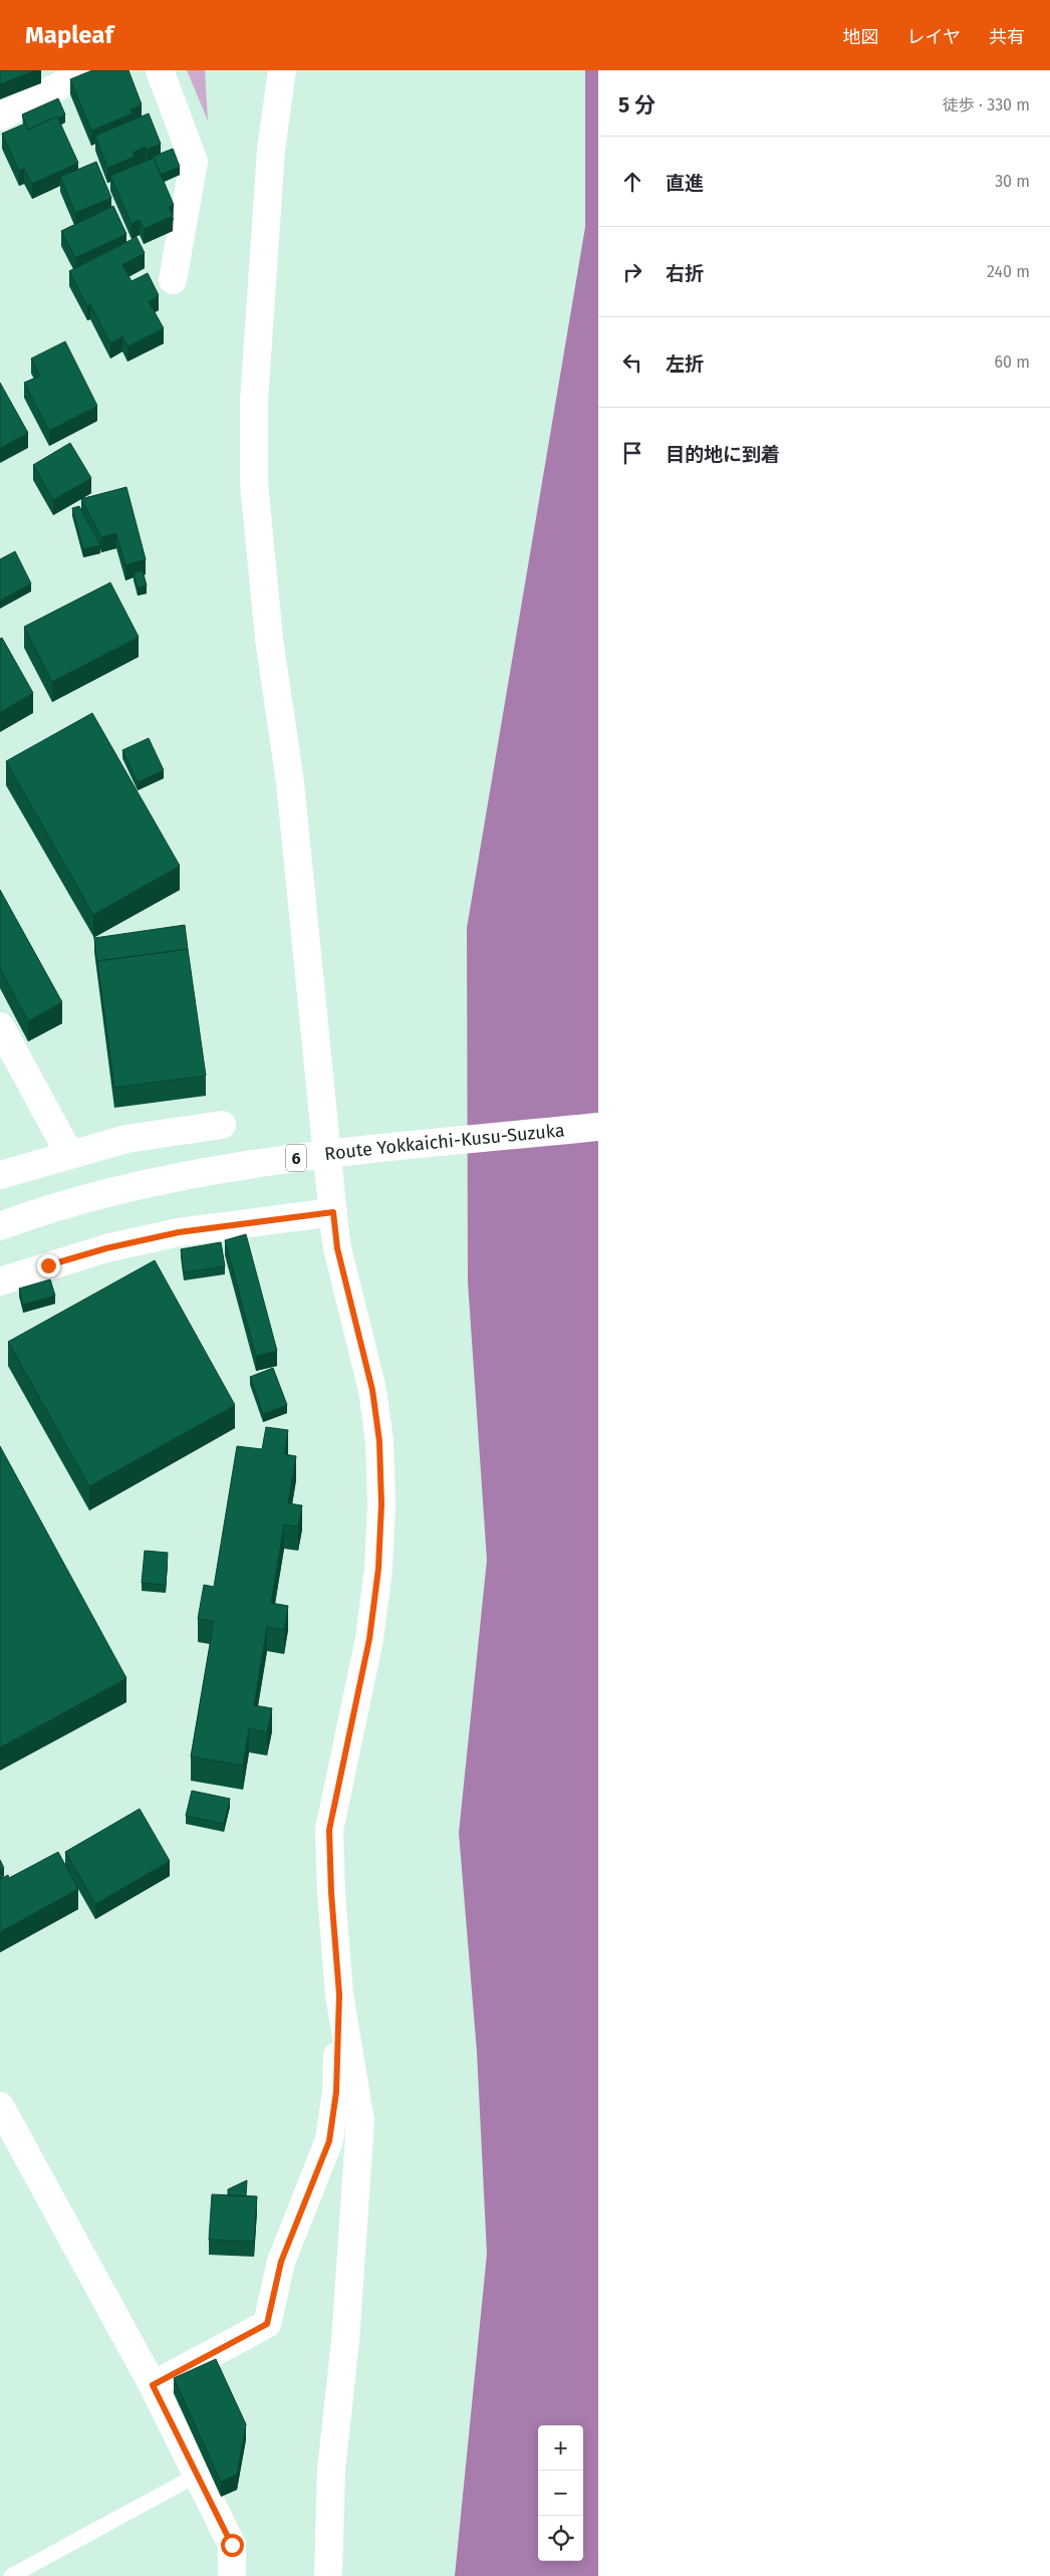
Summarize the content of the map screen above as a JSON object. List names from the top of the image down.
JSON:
{
  "streets": {
    "street": ["Route Yokkaichi-Kusu-Suzuka", "6"]
  },
  "page": {
    "header": "Mapleaf",
    "nav": ["地図", "レイヤ", "共有"],
    "heading": ["5 分", "徒歩 · 330 m"],
    "list": [
      ["直進", "30 m"],
      ["右折", "240 m"],
      ["左折", "60 m"],
      "目的地に到着"
    ],
    "map_buttons": ["+", "−"]
  }
}
